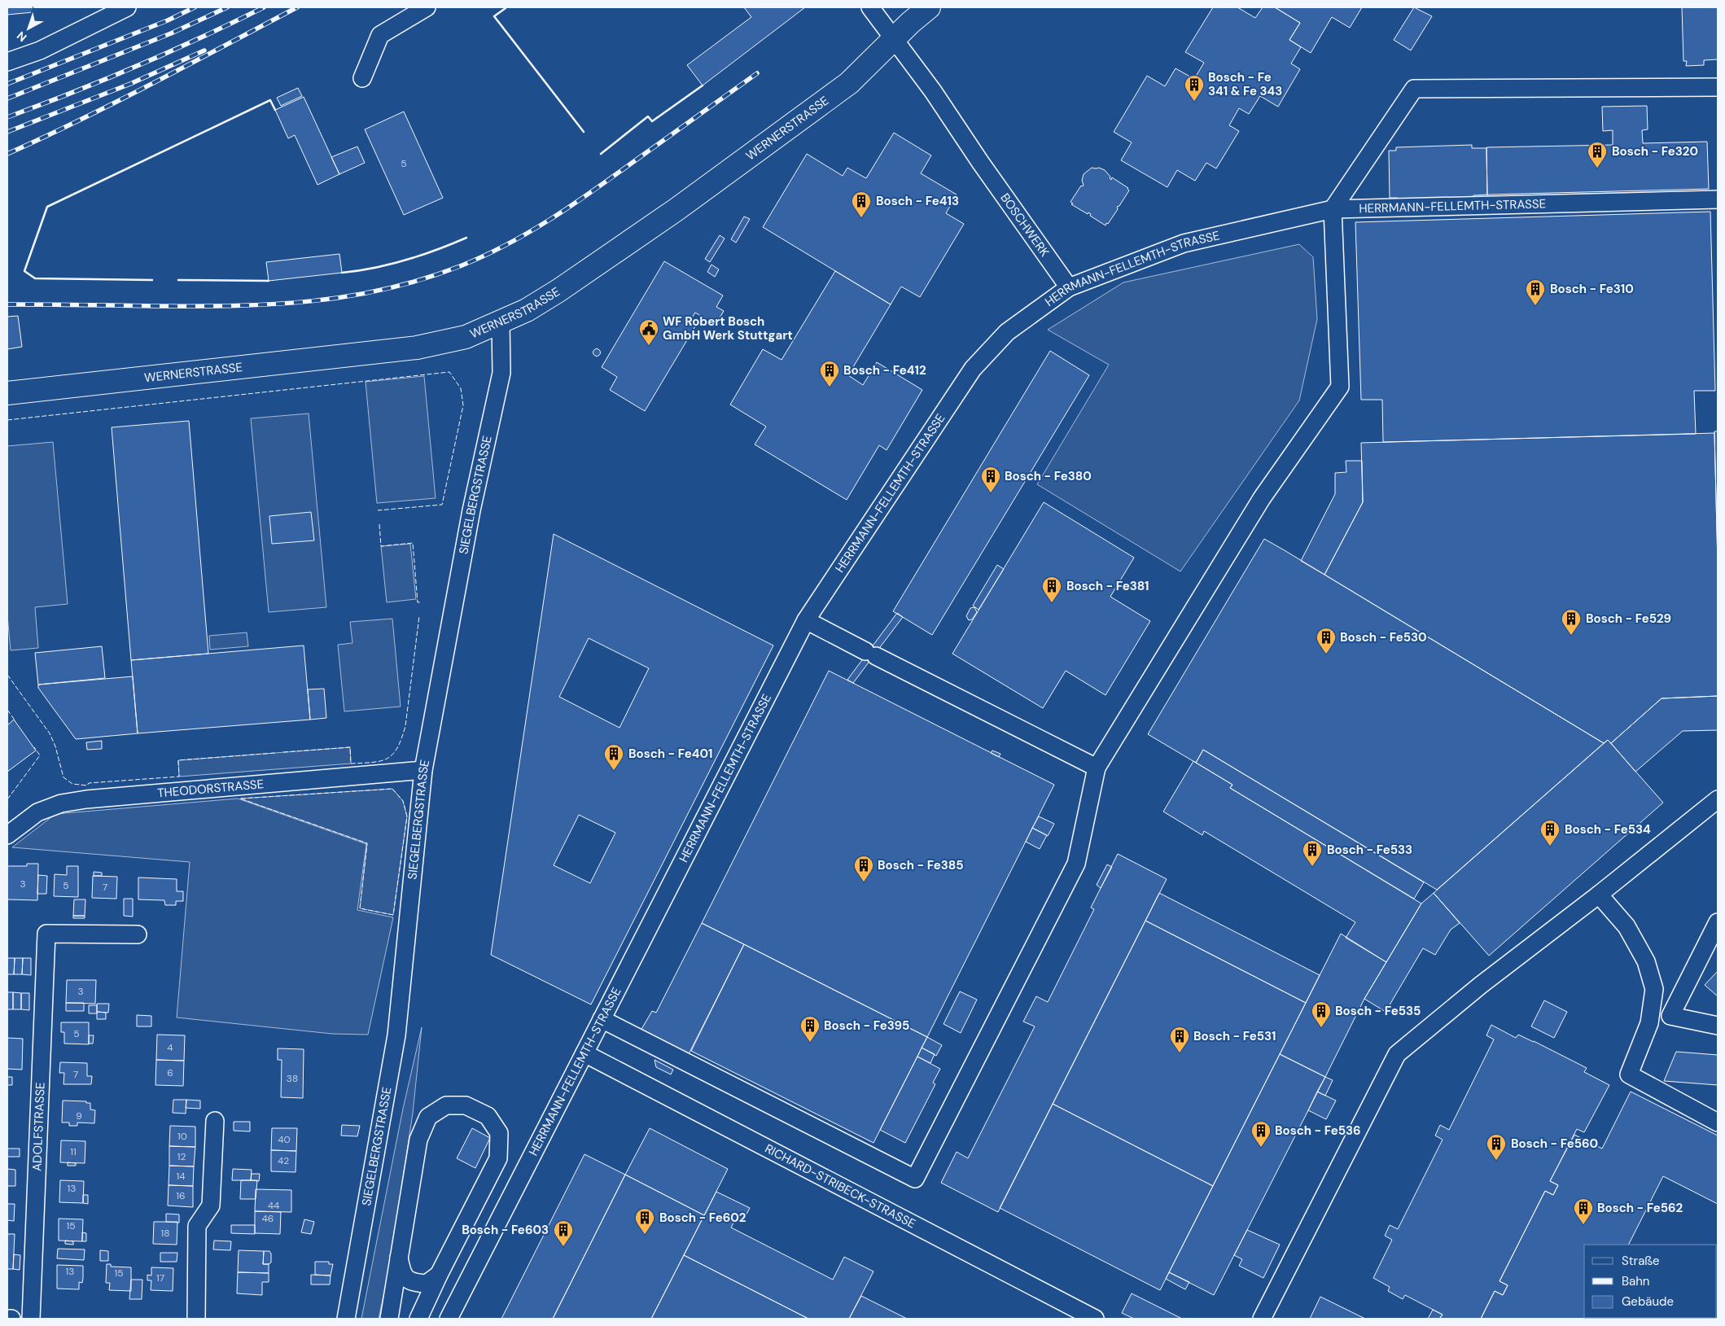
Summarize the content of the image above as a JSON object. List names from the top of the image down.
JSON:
{
  "streets": {
    "main road": ["WERNERSTRASSE"],
    "street": [
      "HERRMANN-FELLEMTH-STRASSE",
      "BOSCHWERK",
      "SIEGELBERGSTRASSE",
      "THEODORSTRASSE",
      "ADOLFSTRASSE",
      "RICHARD-STRIBECK-STRASSE"
    ]
  },
  "crossings": [
    ["WERNERSTRASSE", "BOSCHWERK"],
    ["WERNERSTRASSE", "SIEGELBERGSTRASSE"],
    ["HERRMANN-FELLEMTH-STRASSE", "BOSCHWERK"],
    ["HERRMANN-FELLEMTH-STRASSE", "RICHARD-STRIBECK-STRASSE"],
    ["SIEGELBERGSTRASSE", "THEODORSTRASSE"]
  ],
  "places": {
    "building": [
      "Bosch - Fe 341 & Fe 343",
      "Bosch - Fe320",
      "Bosch - Fe413",
      "Bosch - Fe310",
      "Bosch - Fe412",
      "Bosch - Fe380",
      "Bosch - Fe381",
      "Bosch - Fe529",
      "Bosch - Fe530",
      "Bosch - Fe401",
      "Bosch - Fe534",
      "Bosch - Fe533",
      "Bosch - Fe385",
      "Bosch - Fe535",
      "Bosch - Fe395",
      "Bosch - Fe531",
      "Bosch - Fe536",
      "Bosch - Fe560",
      "Bosch - Fe562",
      "Bosch - Fe602",
      "Bosch - Fe603"
    ],
    "public building": ["WF Robert Bosch GmbH Werk Stuttgart"]
  },
  "house_numbers": [
    "5",
    "3",
    "5",
    "7",
    "3",
    "5",
    "4",
    "6",
    "7",
    "38",
    "9",
    "10",
    "40",
    "11",
    "12",
    "42",
    "14",
    "13",
    "16",
    "44",
    "46",
    "15",
    "18",
    "13",
    "15",
    "17"
  ],
  "legend": ["Straße", "Bahn", "Gebäude"],
  "north": "bottom left"
}
